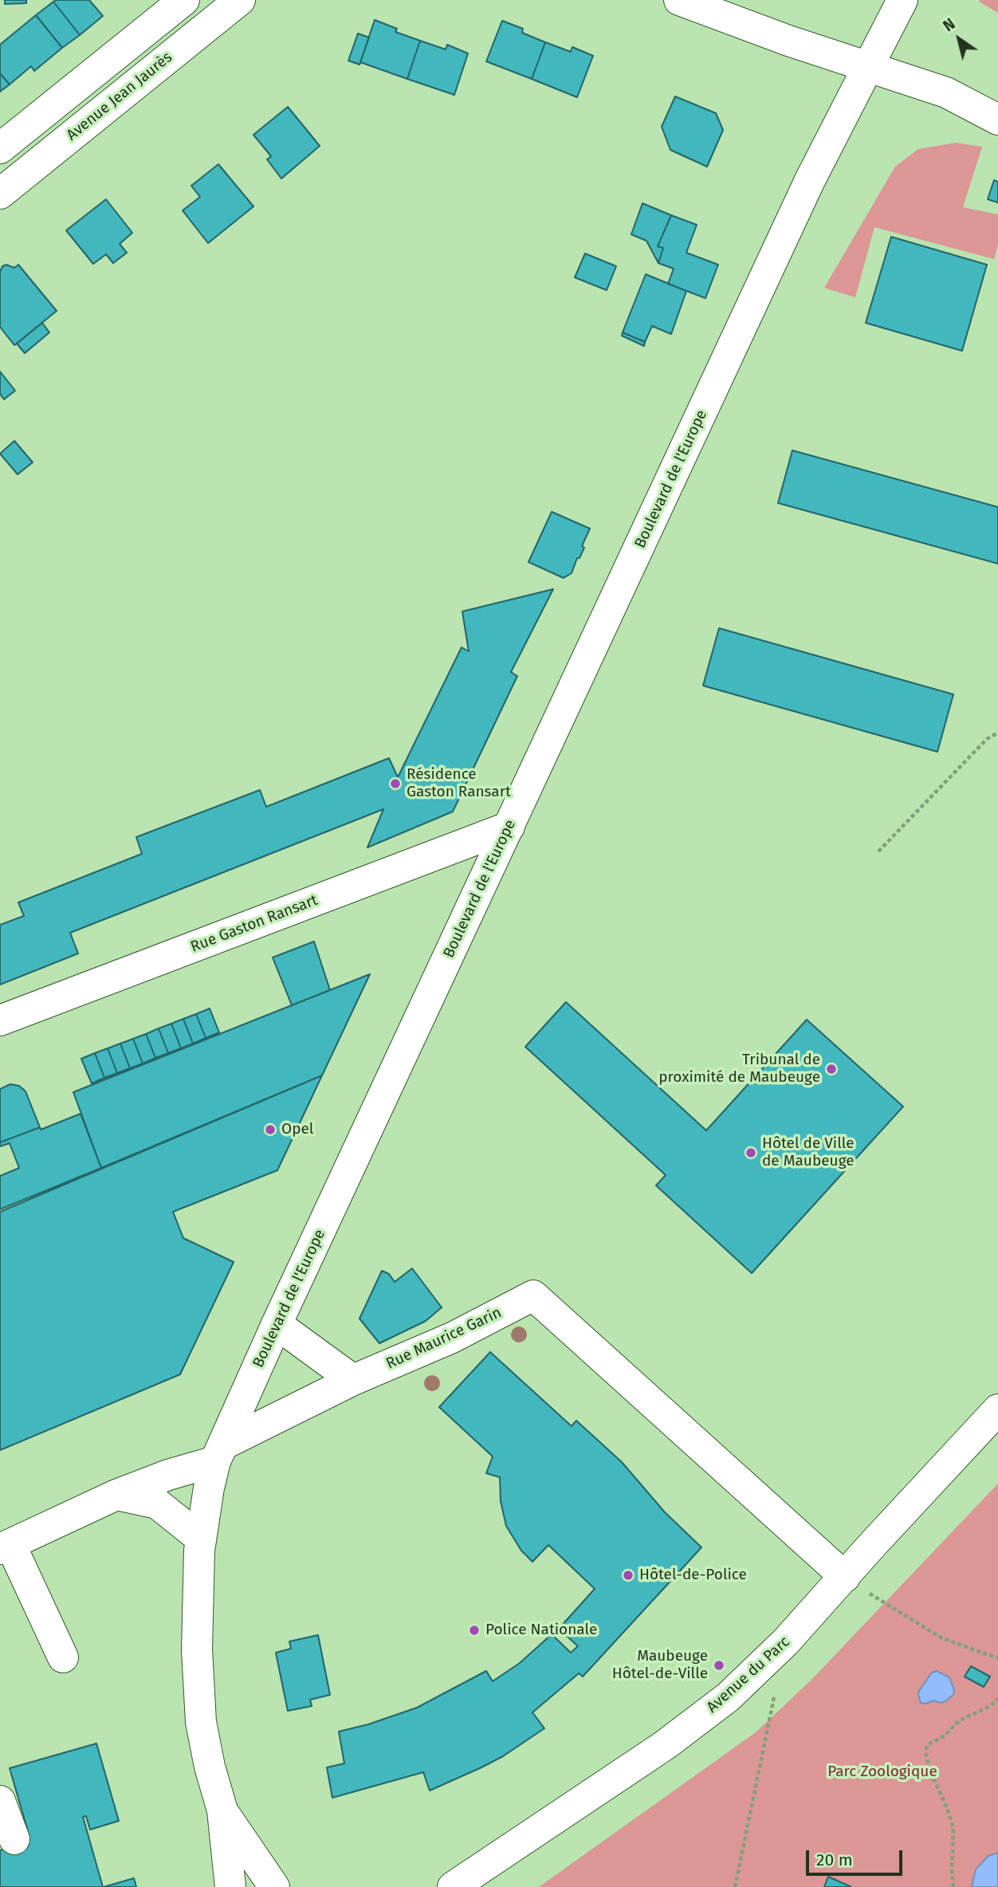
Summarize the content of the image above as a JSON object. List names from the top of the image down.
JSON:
{
  "streets": {
    "street": [
      "Avenue Jean Jaurès",
      "Boulevard de l'Europe",
      "Rue Gaston Ransart",
      "Rue Maurice Garin",
      "Avenue du Parc"
    ]
  },
  "crossings": [
    ["Boulevard de l'Europe", "Rue Gaston Ransart"],
    ["Boulevard de l'Europe", "Rue Maurice Garin"],
    ["Rue Maurice Garin", "Avenue du Parc"]
  ],
  "parks": ["Parc Zoologique"],
  "places": [
    "Résidence Gaston Ransart",
    "Tribunal de proximité de Maubeuge",
    "Opel",
    "Hôtel de Ville de Maubeuge",
    "Hôtel-de-Police",
    "Police Nationale",
    "Maubeuge Hôtel-de-Ville"
  ],
  "scale_bar": "20 m",
  "north": "top left"
}
